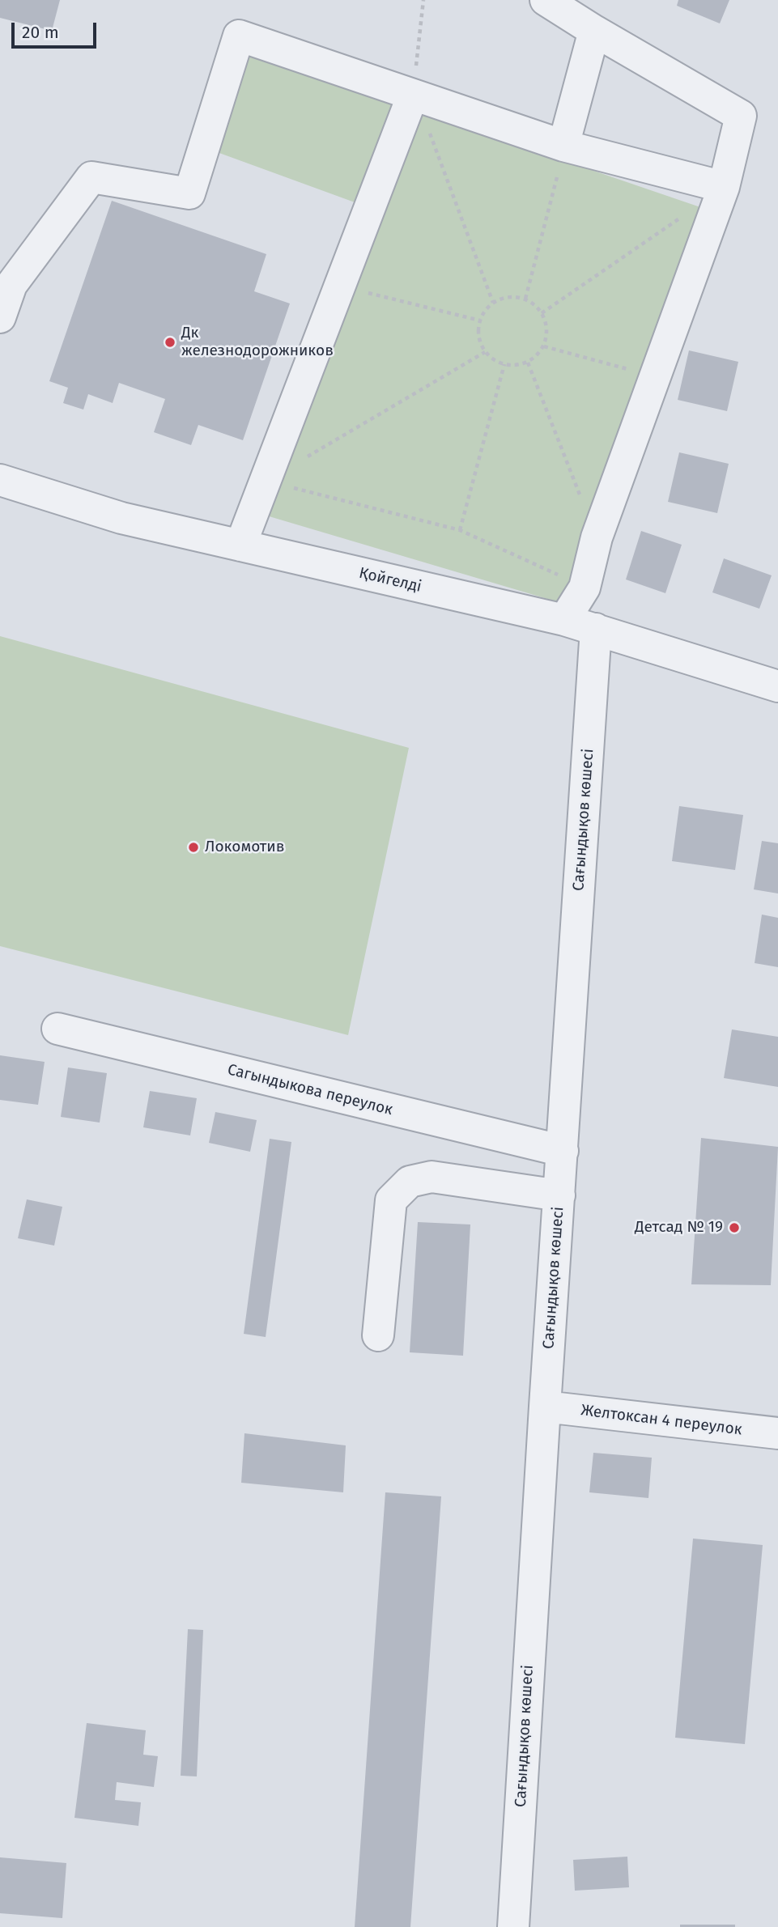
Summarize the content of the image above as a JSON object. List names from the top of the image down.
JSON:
{
  "streets": {
    "street": [
      "Қойгелді",
      "Сағындықов көшесі",
      "Сагындыкова переулок",
      "Желтоксан 4 переулок"
    ]
  },
  "crossings": [
    ["Қойгелді", "Сағындықов көшесі"],
    ["Сағындықов көшесі", "Сагындыкова переулок"],
    ["Сағындықов көшесі", "Желтоксан 4 переулок"]
  ],
  "places": ["Дк железнодорожников", "Локомотив", "Детсад № 19"],
  "scale_bar": "20 m"
}
